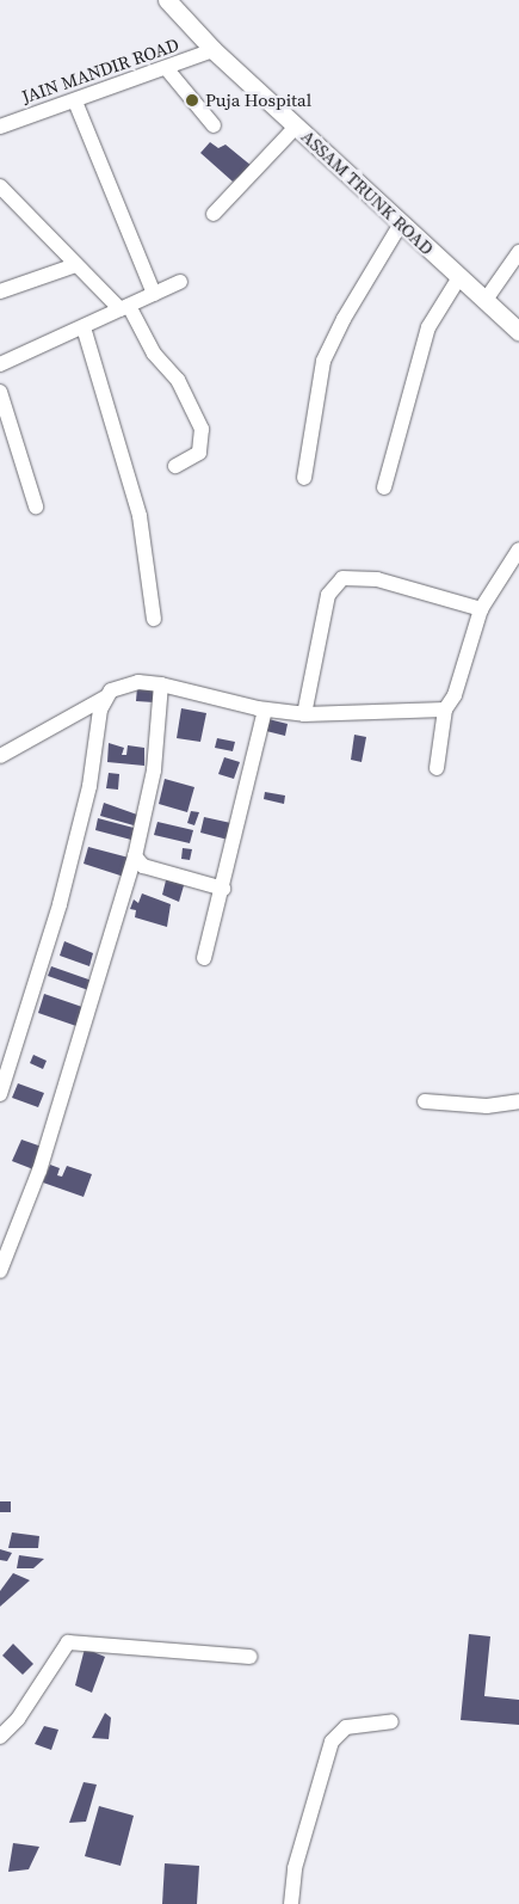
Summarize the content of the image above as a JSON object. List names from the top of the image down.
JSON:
{
  "streets": {
    "main road": ["ASSAM TRUNK ROAD"],
    "street": ["JAIN MANDIR ROAD"]
  },
  "crossings": [
    ["JAIN MANDIR ROAD", "ASSAM TRUNK ROAD"]
  ],
  "places": ["Puja Hospital"]
}
